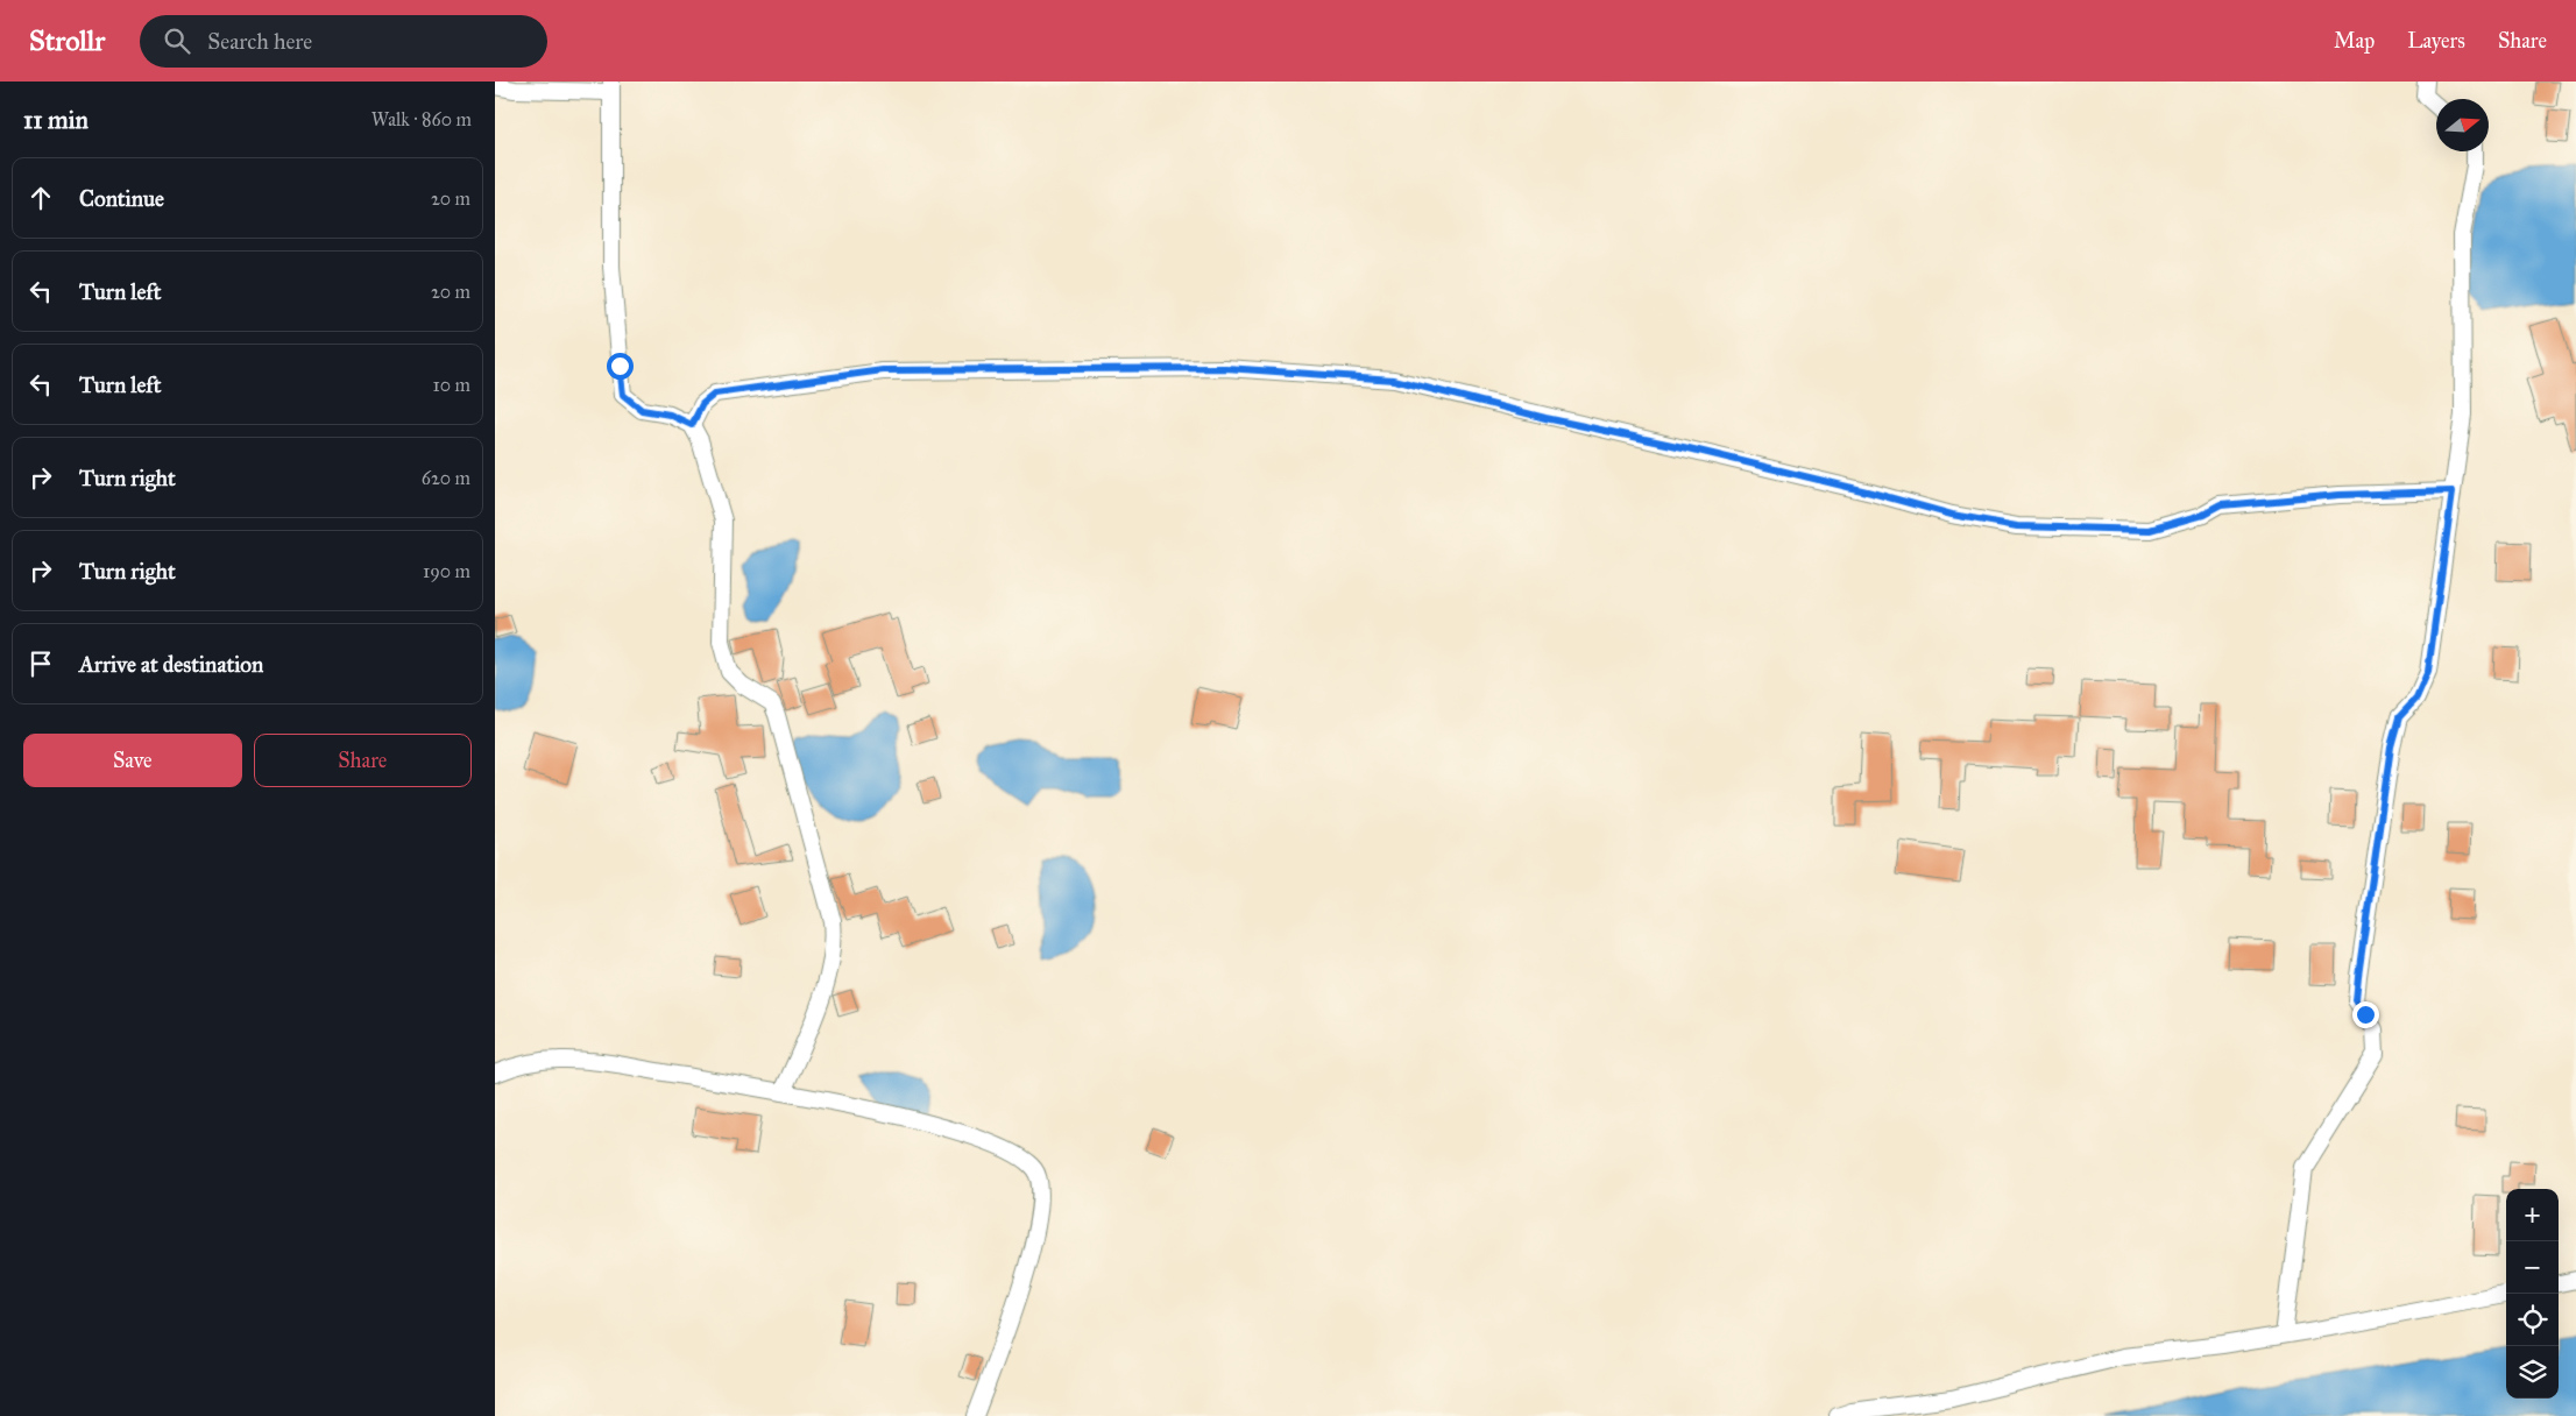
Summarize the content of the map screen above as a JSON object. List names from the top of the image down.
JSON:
{
  "north": "right",
  "page": {
    "header": "Strollr",
    "search": "Search here",
    "nav": ["Map", "Layers", "Share"],
    "heading": ["11 min", "Walk · 860 m"],
    "list": [
      ["Continue", "20 m"],
      ["Turn left", "20 m"],
      ["Turn left", "10 m"],
      ["Turn right", "620 m"],
      ["Turn right", "190 m"],
      "Arrive at destination"
    ],
    "buttons": ["Save", "Share"],
    "map_buttons": ["+", "−"]
  }
}
